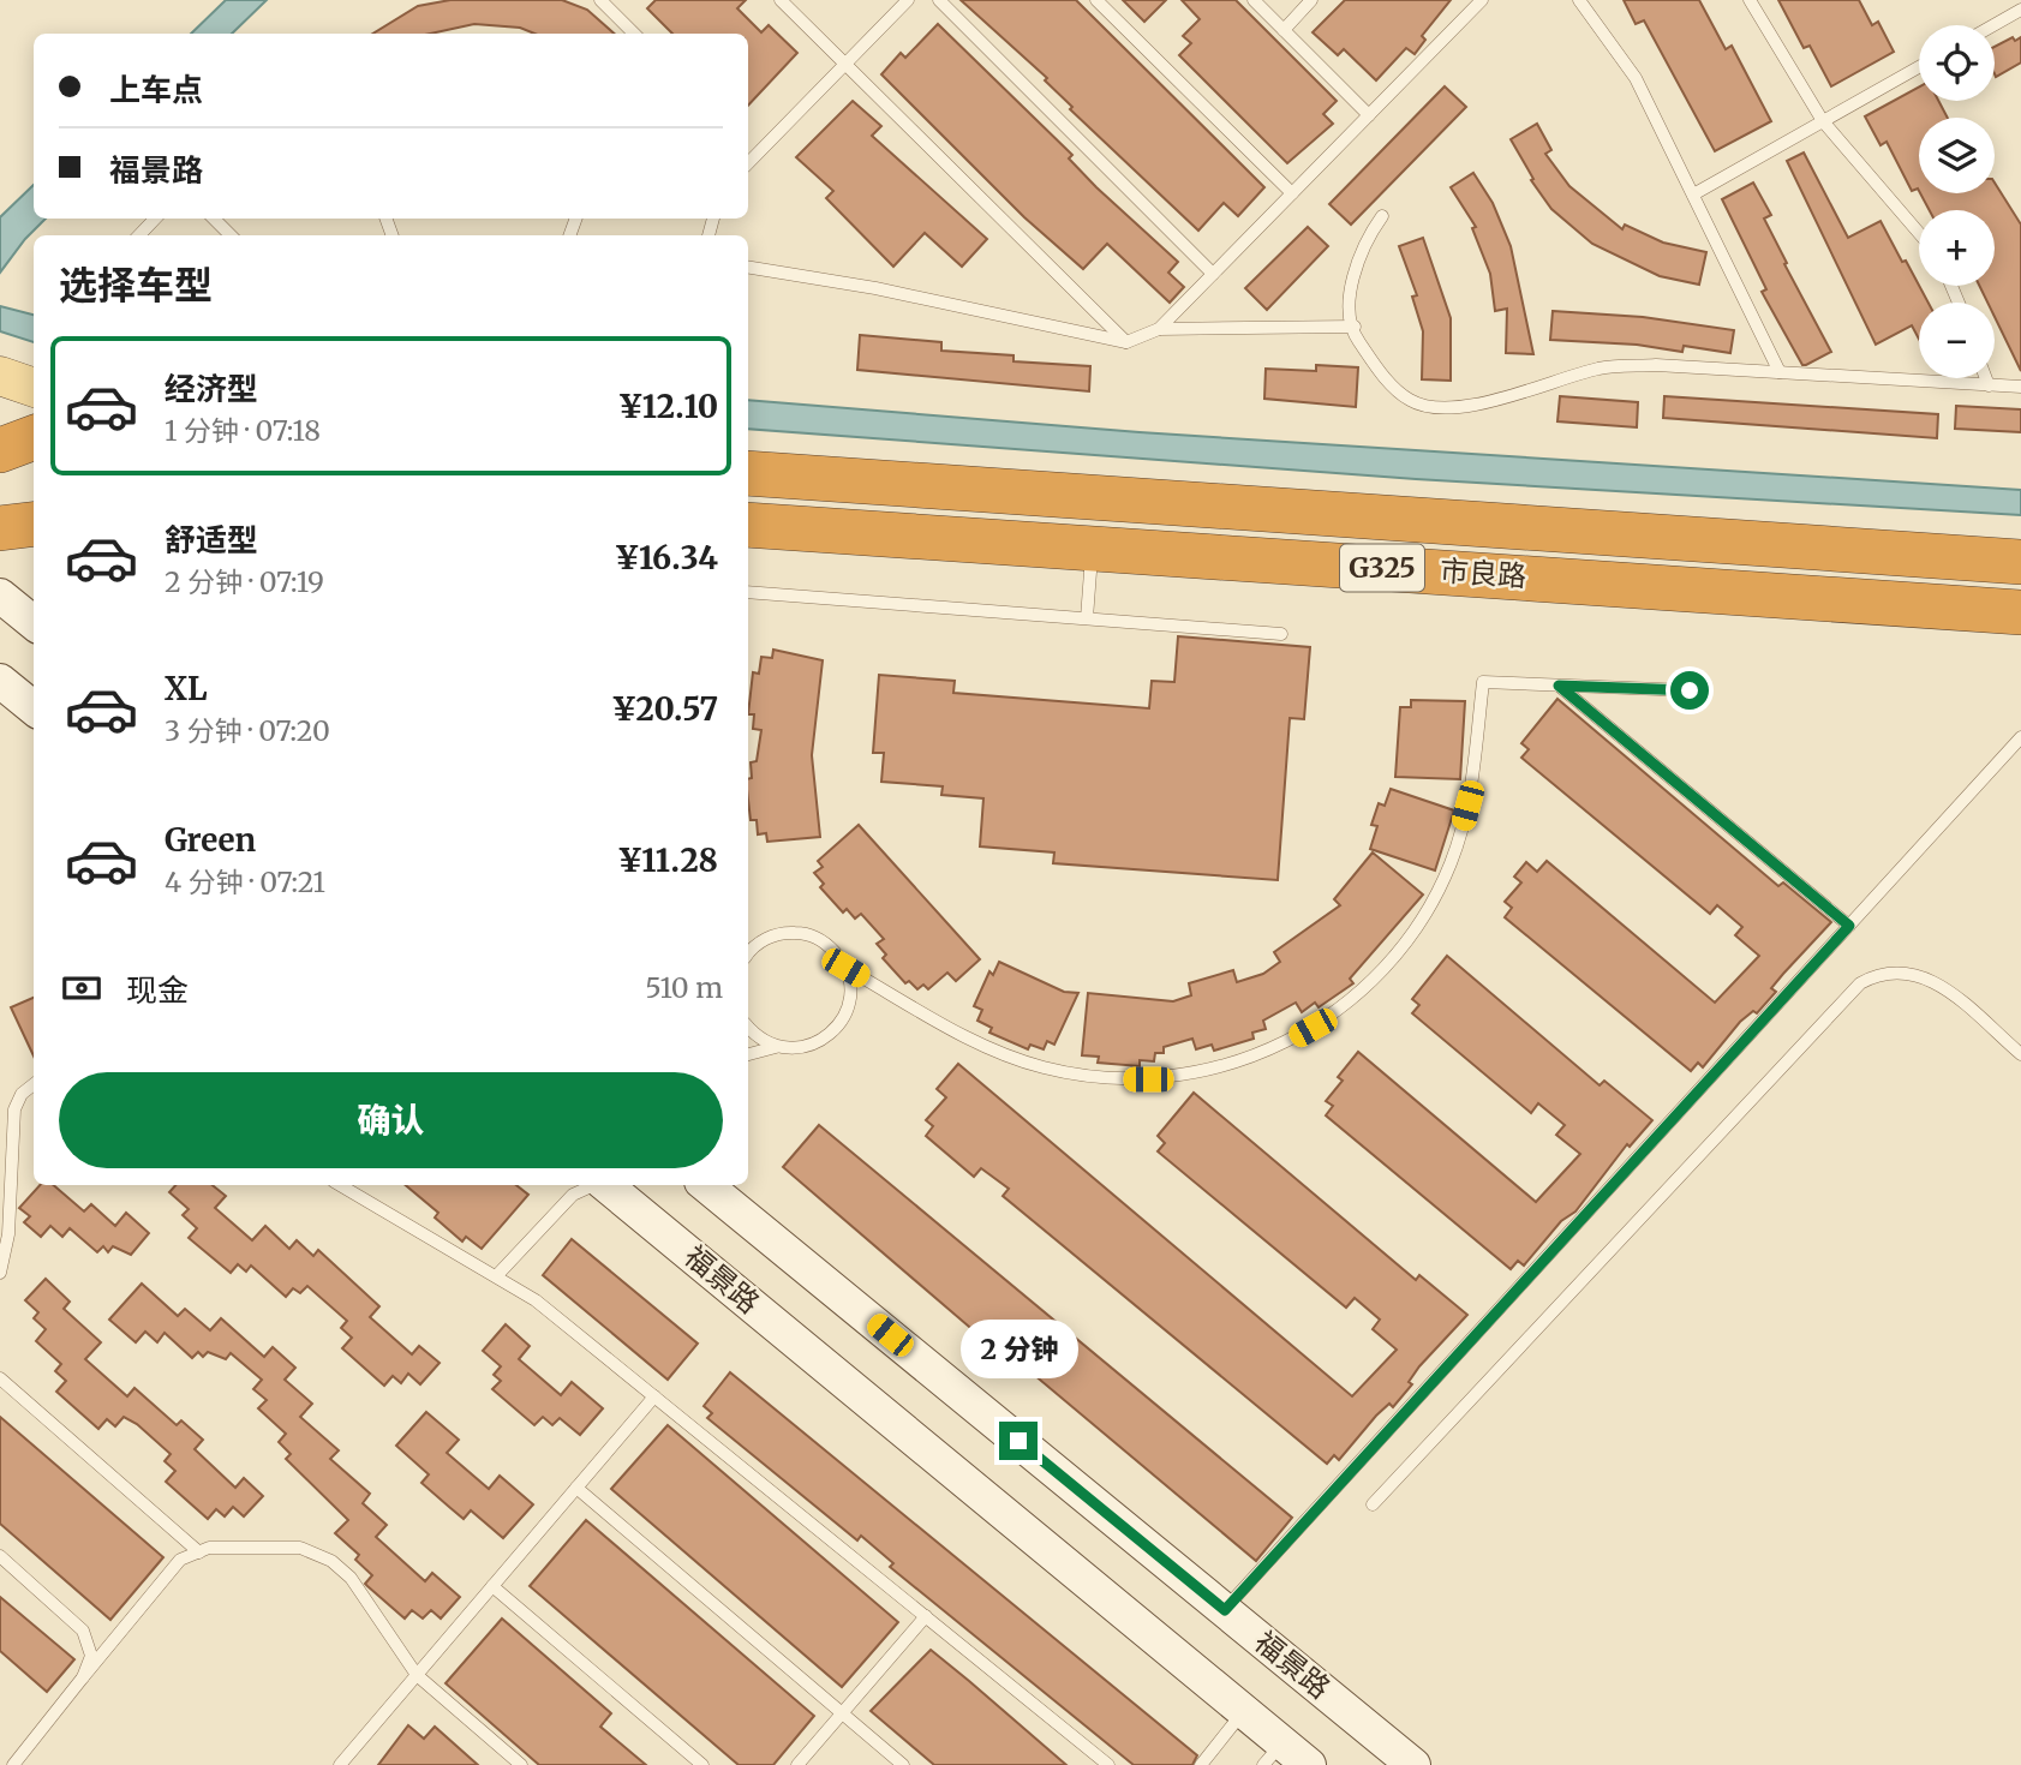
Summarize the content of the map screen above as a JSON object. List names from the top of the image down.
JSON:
{
  "streets": {
    "highway": ["G325", "市良路"],
    "main road": ["福景路"]
  },
  "page": {
    "map_buttons": ["+", "−"],
    "banner": ["上车点", "福景路"],
    "heading": "选择车型",
    "list": [
      {
        "name": "经济型",
        "note": "1 分钟 · 07:18",
        "value": "¥12.10"
      },
      {
        "name": "舒适型",
        "note": "2 分钟 · 07:19",
        "value": "¥16.34"
      },
      {
        "name": "XL",
        "note": "3 分钟 · 07:20",
        "value": "¥20.57"
      },
      {
        "name": "Green",
        "note": "4 分钟 · 07:21",
        "value": "¥11.28"
      }
    ],
    "pay": ["现金", "510 m"],
    "buttons": "确认",
    "bubble": "2 分钟"
  }
}
